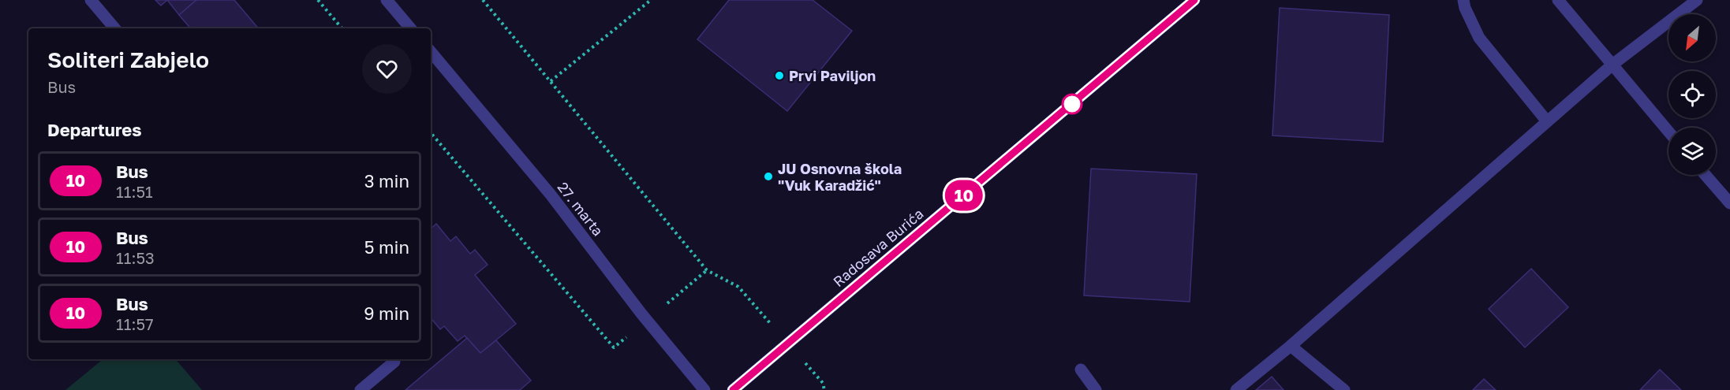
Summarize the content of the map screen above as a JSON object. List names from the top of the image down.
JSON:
{
  "streets": {
    "street": ["27. marta", "Radosava Burića"]
  },
  "places": ["Prvi Paviljon", "JU Osnovna škola \"Vuk Karadžić\""],
  "lines": ["bus line 10"],
  "north": "bottom left",
  "page": {
    "on_map": "10",
    "heading": [
      ["Soliteri Zabjelo", "Bus"],
      "Departures"
    ],
    "list": [
      {
        "mark": "10",
        "name": "Bus",
        "note": "11:51",
        "value": "3 min"
      },
      {
        "mark": "10",
        "name": "Bus",
        "note": "11:53",
        "value": "5 min"
      },
      {
        "mark": "10",
        "name": "Bus",
        "note": "11:57",
        "value": "9 min"
      }
    ]
  }
}
